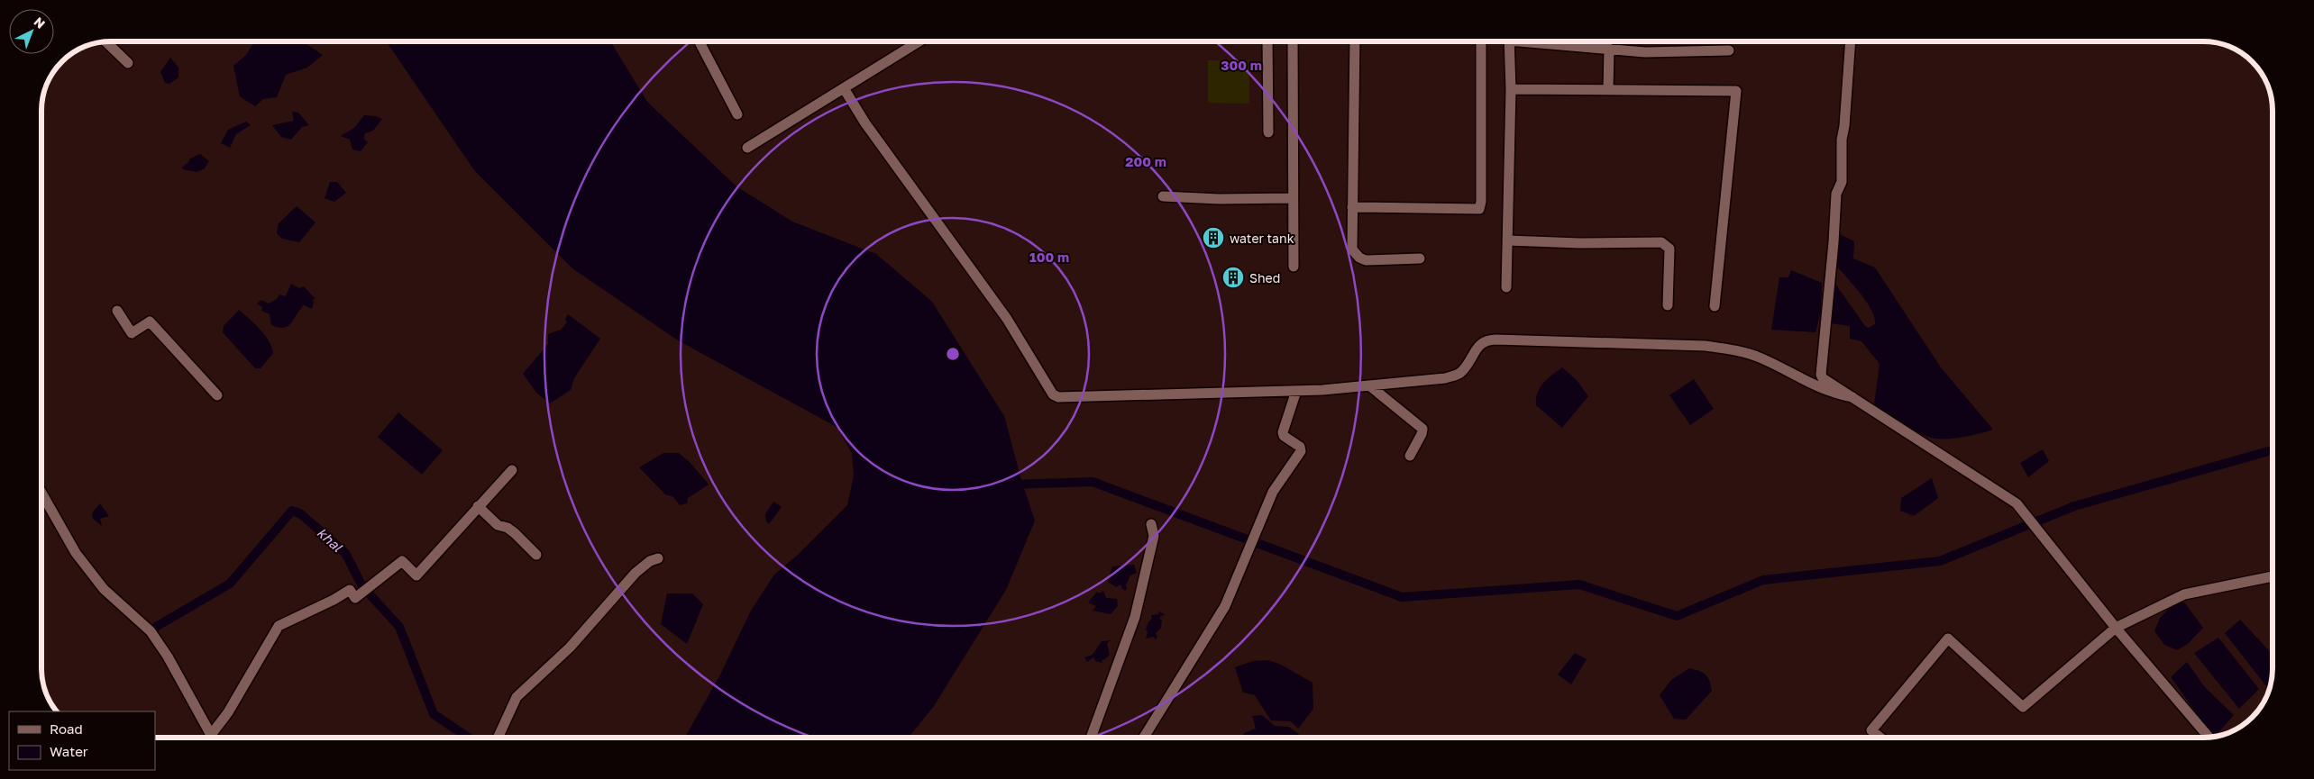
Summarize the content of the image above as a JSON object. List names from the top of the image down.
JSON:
{
  "water": ["khal"],
  "places": {
    "building": ["water tank", "Shed"]
  },
  "legend": ["Road", "Water"],
  "north": "top right",
  "rings": ["300 m", "200 m", "100 m"]
}
